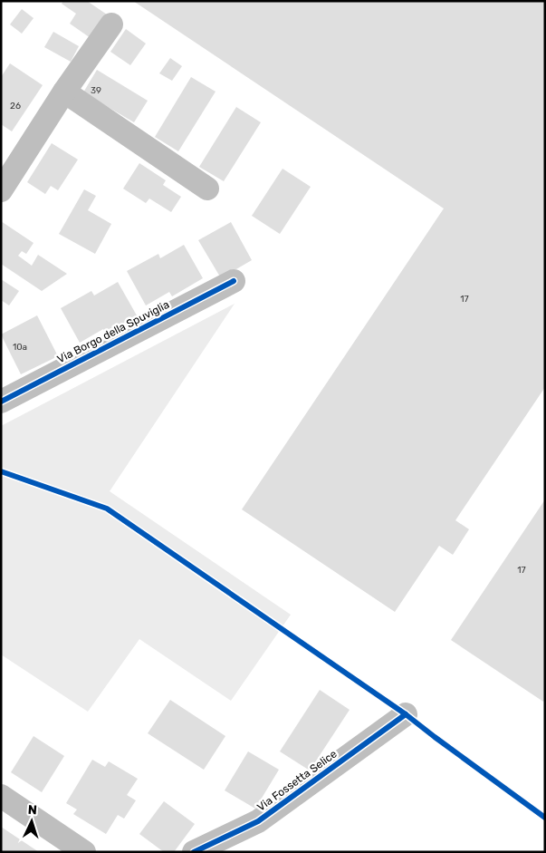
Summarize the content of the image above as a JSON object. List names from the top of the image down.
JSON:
{
  "streets": {
    "street": ["Via Borgo della Spuviglia", "Via Fossetta Selice"]
  },
  "house_numbers": [
    "39",
    "26",
    "17",
    "10a",
    "17"
  ],
  "north": "top"
}
